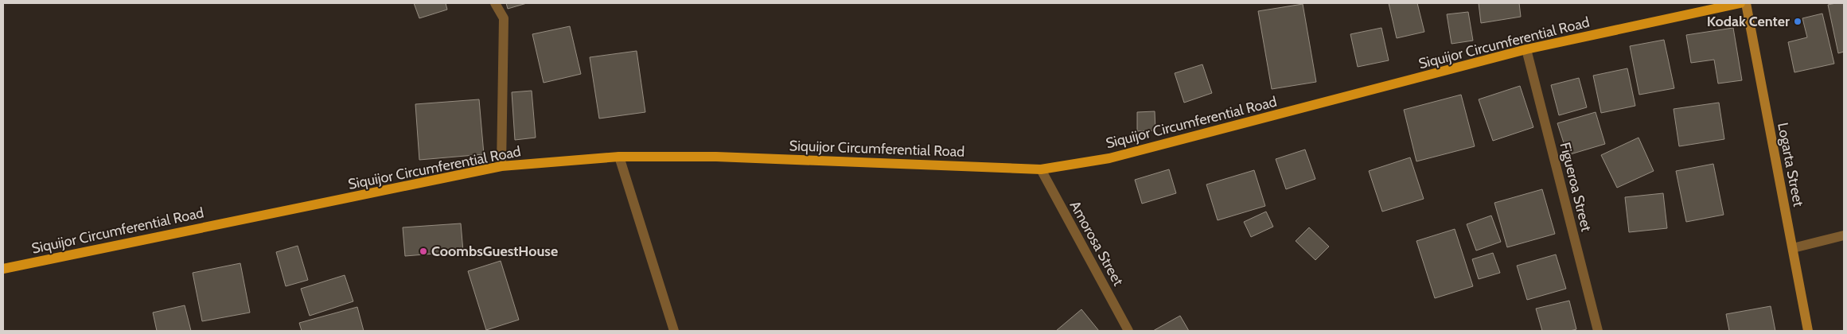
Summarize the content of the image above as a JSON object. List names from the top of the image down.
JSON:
{
  "streets": {
    "main road": ["Siquijor Circumferential Road"],
    "street": ["Logarta Street", "Figueroa Street", "Amorosa Street"]
  },
  "crossings": [
    ["Siquijor Circumferential Road", "Figueroa Street"],
    ["Siquijor Circumferential Road", "Amorosa Street"]
  ],
  "places": ["Kodak Center", "CoombsGuestHouse"]
}
